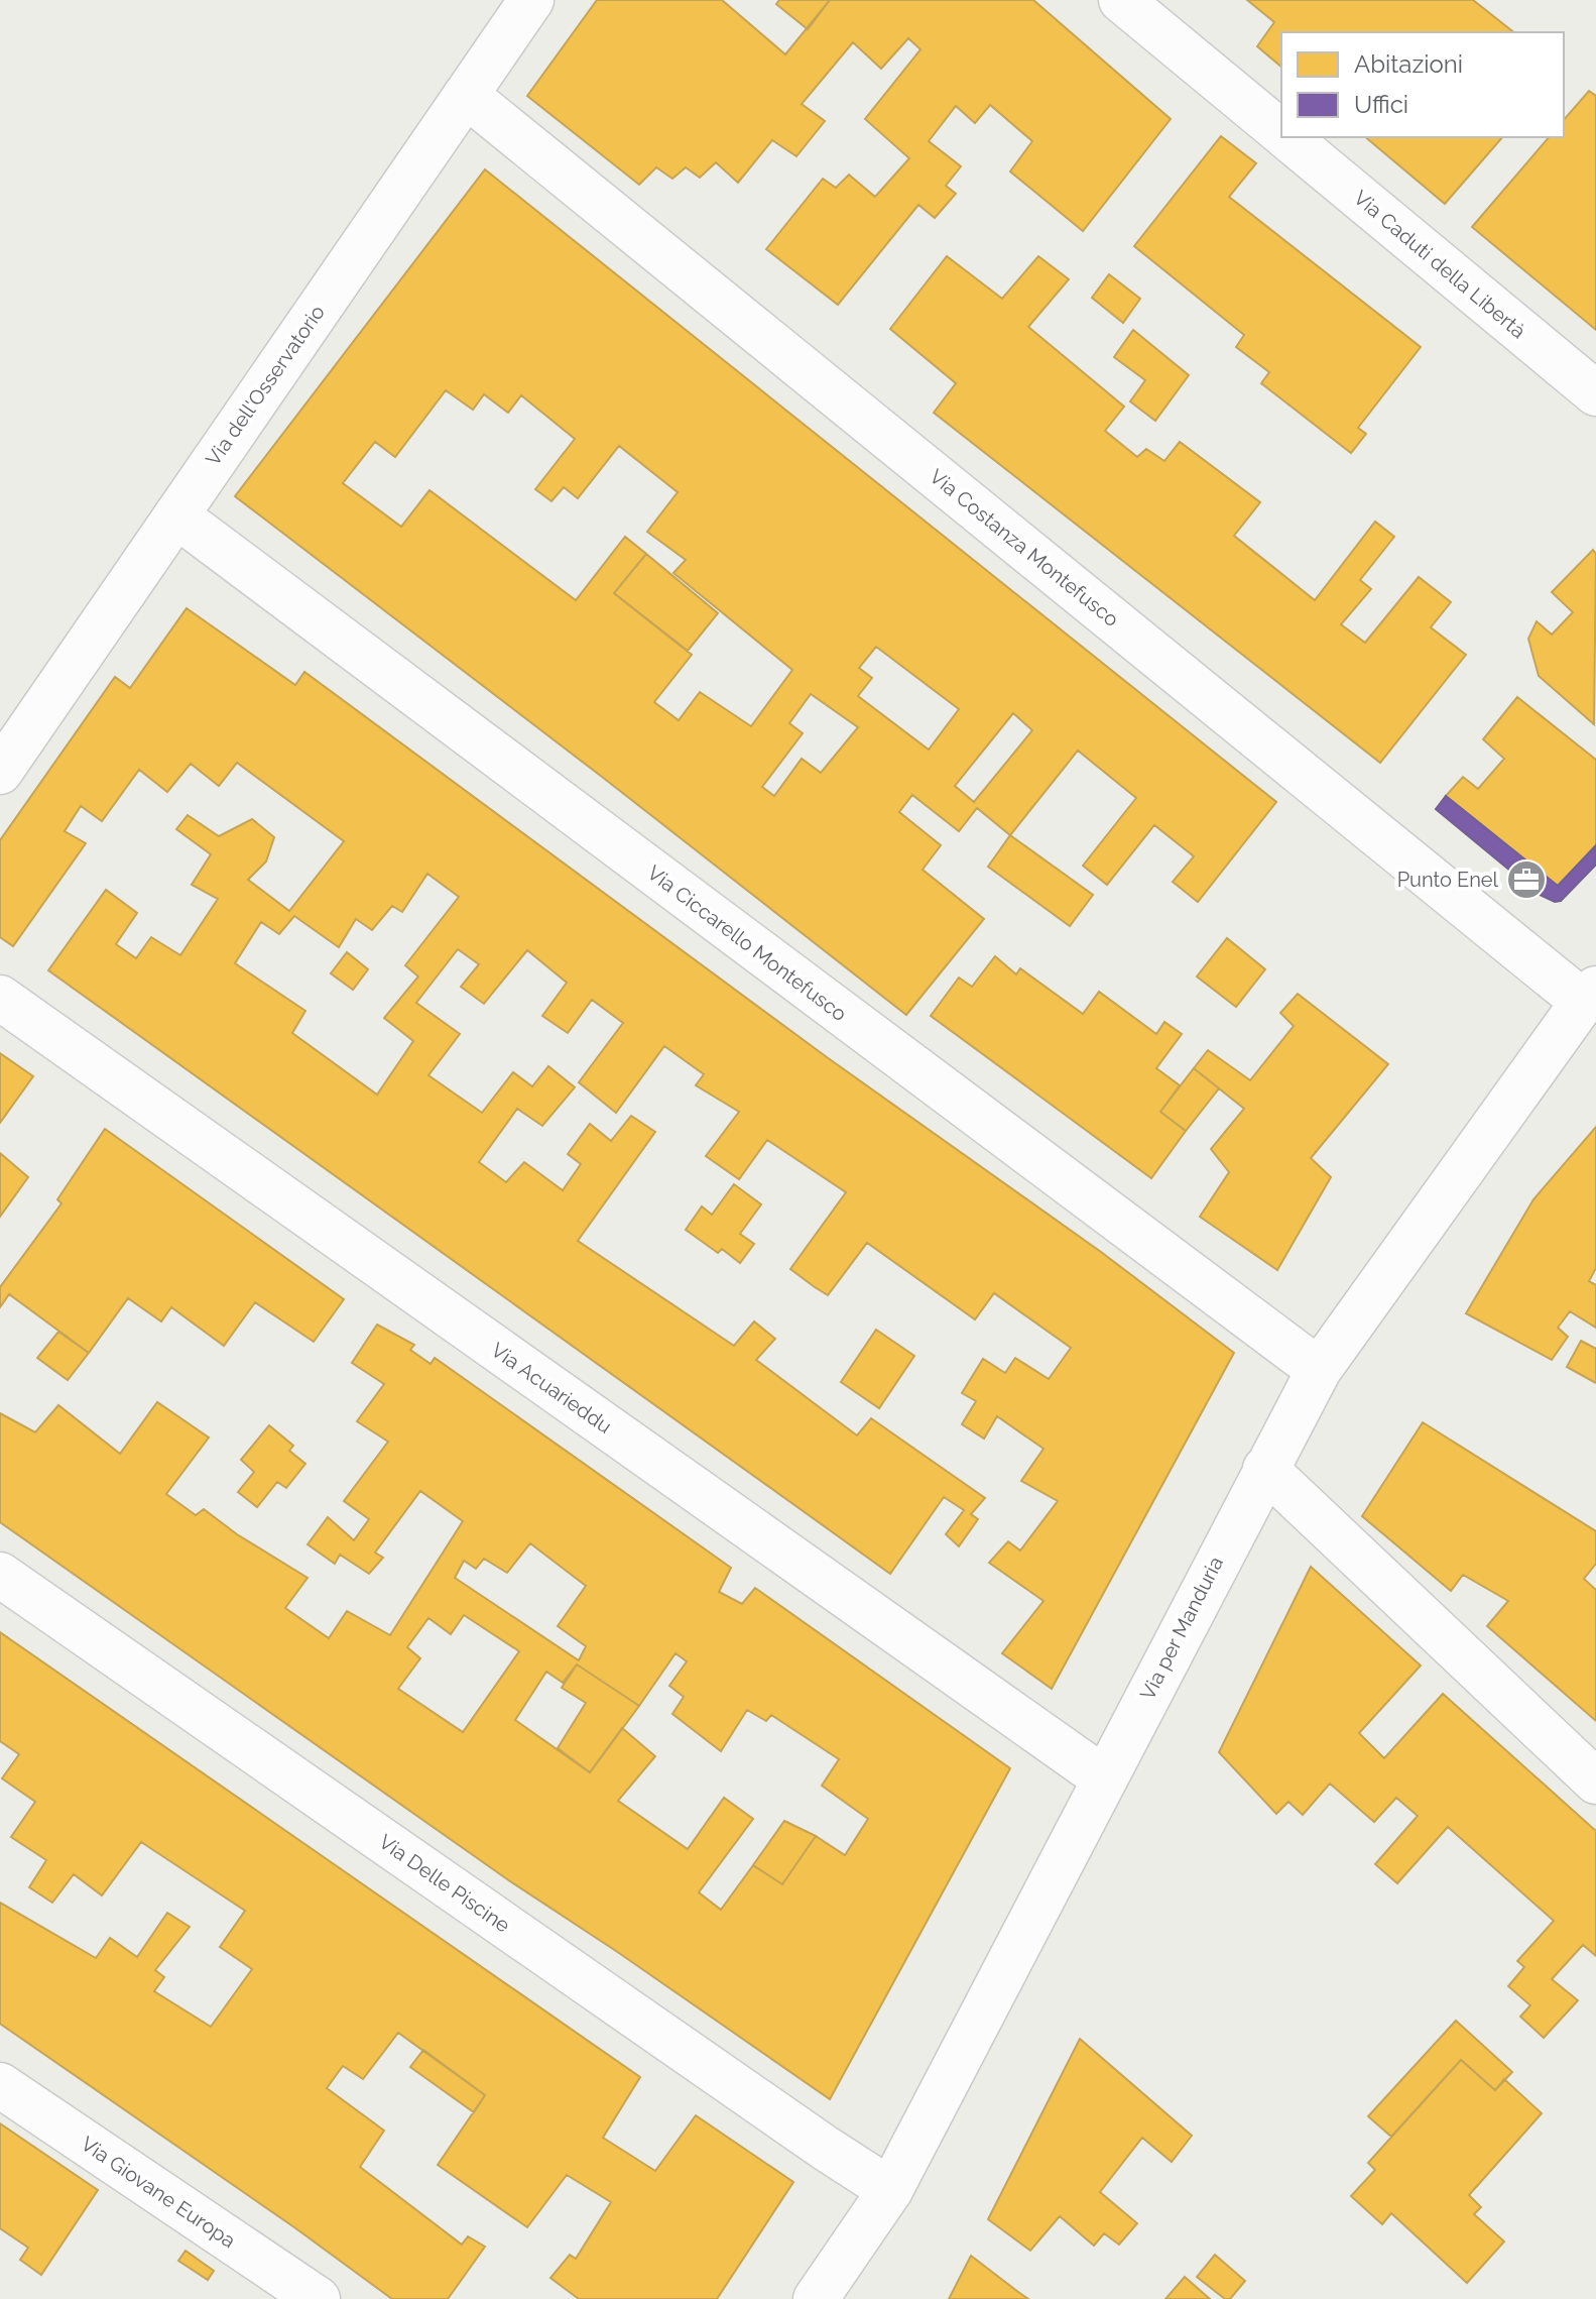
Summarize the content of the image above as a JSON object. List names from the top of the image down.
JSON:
{
  "streets": {
    "street": [
      "Via Caduti della Libertà",
      "Via dell'Osservatorio",
      "Via Costanza Montefusco",
      "Via Ciccarello Montefusco",
      "Via Acuarieddu",
      "Via per Manduria",
      "Via Delle Piscine",
      "Via Giovane Europa"
    ]
  },
  "crossings": [
    ["Via dell'Osservatorio", "Via Costanza Montefusco"],
    ["Via dell'Osservatorio", "Via Ciccarello Montefusco"],
    ["Via Costanza Montefusco", "Via per Manduria"],
    ["Via Ciccarello Montefusco", "Via per Manduria"],
    ["Via Acuarieddu", "Via per Manduria"],
    ["Via per Manduria", "Via Delle Piscine"]
  ],
  "places": {
    "office": ["Punto Enel"]
  },
  "legend": ["Abitazioni", "Uffici"]
}
